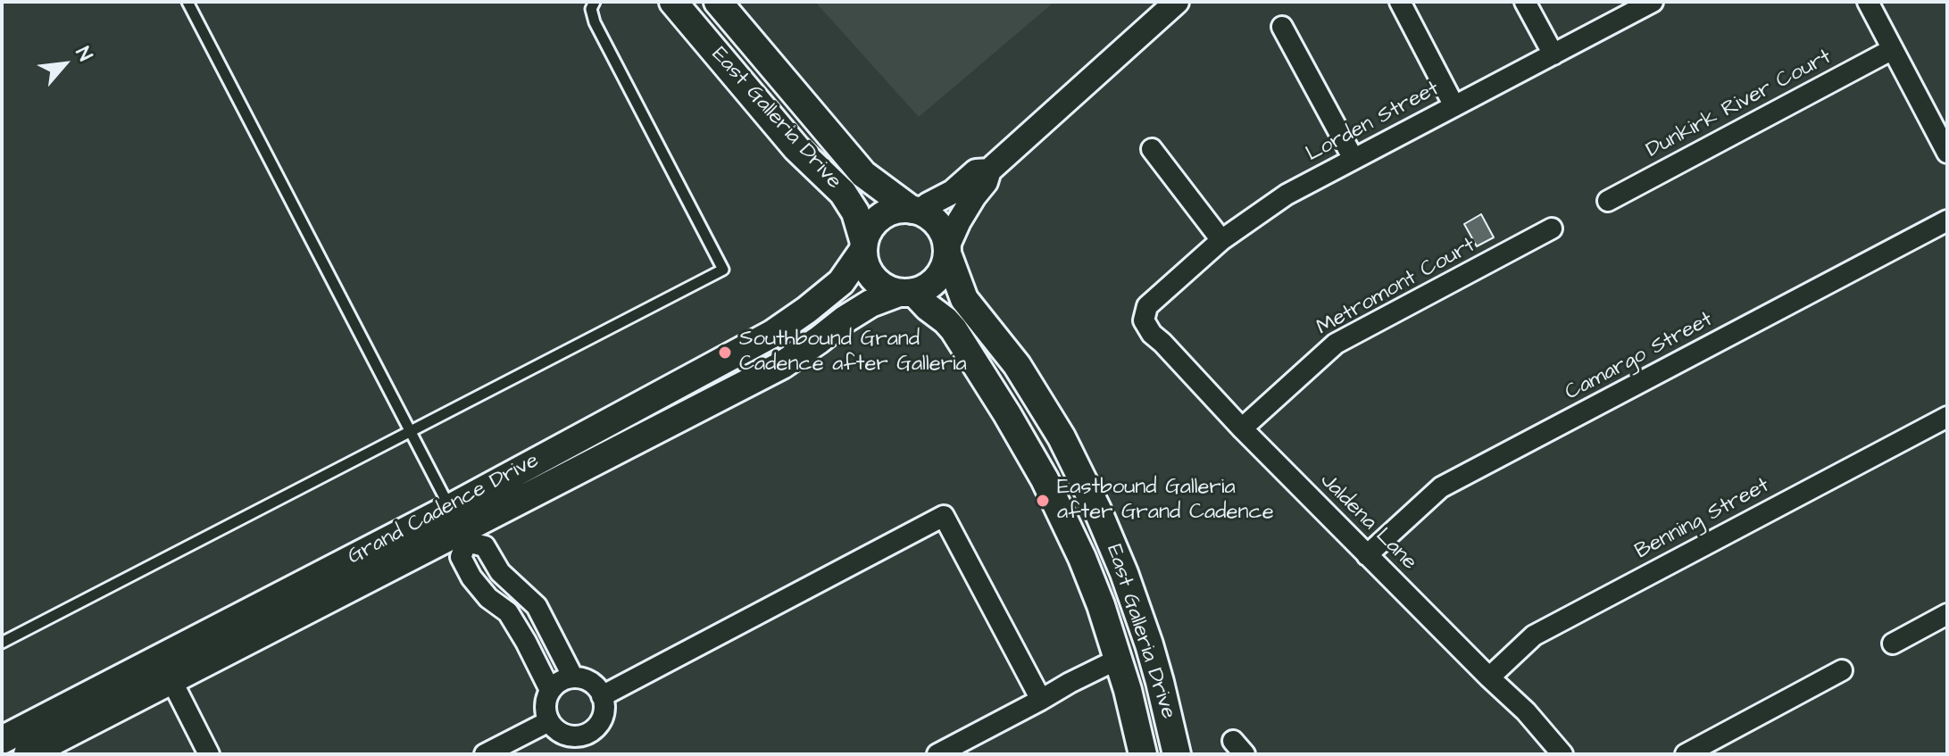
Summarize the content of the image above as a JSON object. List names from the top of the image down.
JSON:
{
  "streets": {
    "main road": ["East Galleria Drive", "Grand Cadence Drive"],
    "street": [
      "Dunkirk River Court",
      "Lorden Street",
      "Metromont Court",
      "Camargo Street",
      "Benning Street",
      "Jaldena Lane"
    ]
  },
  "crossings": [
    ["East Galleria Drive", "Grand Cadence Drive"],
    ["Lorden Street", "Jaldena Lane"],
    ["Metromont Court", "Jaldena Lane"],
    ["Camargo Street", "Jaldena Lane"],
    ["Benning Street", "Jaldena Lane"]
  ],
  "places": ["Southbound Grand Cadence after Galleria", "Eastbound Galleria after Grand Cadence"],
  "north": "top right"
}
